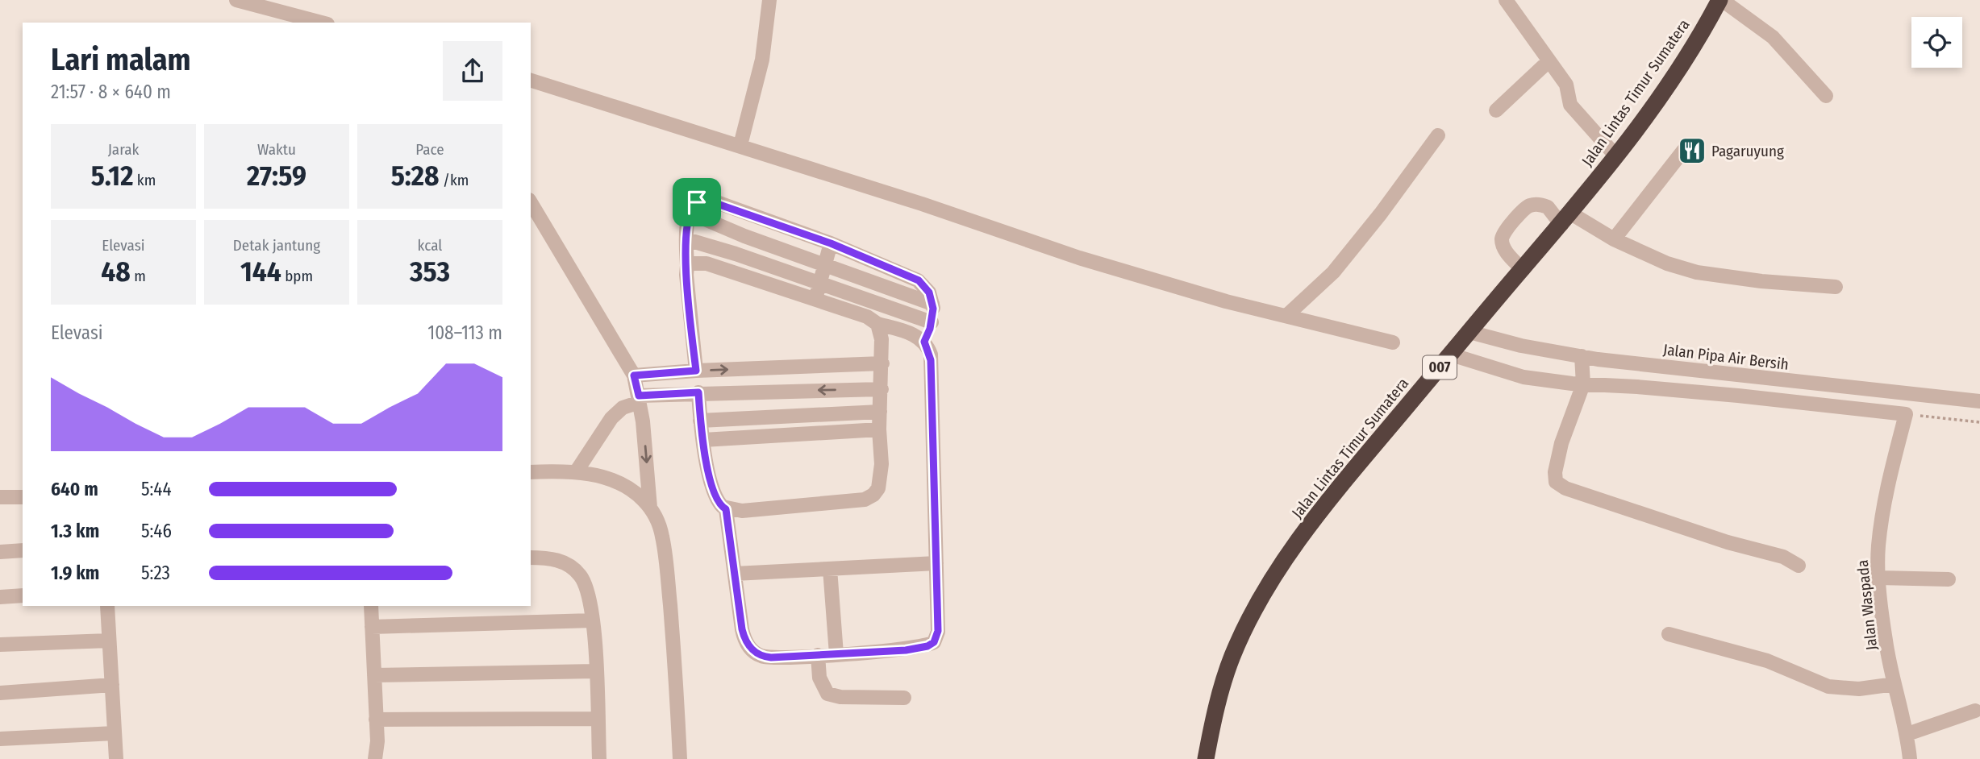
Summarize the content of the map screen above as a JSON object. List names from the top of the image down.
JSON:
{
  "streets": {
    "highway": ["Jalan Lintas Timur Sumatera", "007"],
    "street": ["Jalan Pipa Air Bersih", "Jalan Waspada"]
  },
  "crossings": [
    ["Jalan Lintas Timur Sumatera", "Jalan Pipa Air Bersih"]
  ],
  "places": {
    "restaurant": ["Pagaruyung"]
  },
  "page": {
    "heading": ["Lari malam", "21:57 · 8 × 640 m"],
    "stats": [
      ["Jarak", "5.12 km"],
      ["Waktu", "27:59"],
      ["Pace", "5:28 /km"],
      ["Elevasi", "48 m"],
      ["Detak jantung", "144 bpm"],
      ["kcal", "353"]
    ],
    "chart": ["Elevasi", "108–113 m"],
    "list": [
      {
        "name": "640 m",
        "note": "5:44"
      },
      {
        "name": "1.3 km",
        "note": "5:46"
      },
      {
        "name": "1.9 km",
        "note": "5:23"
      }
    ]
  }
}
